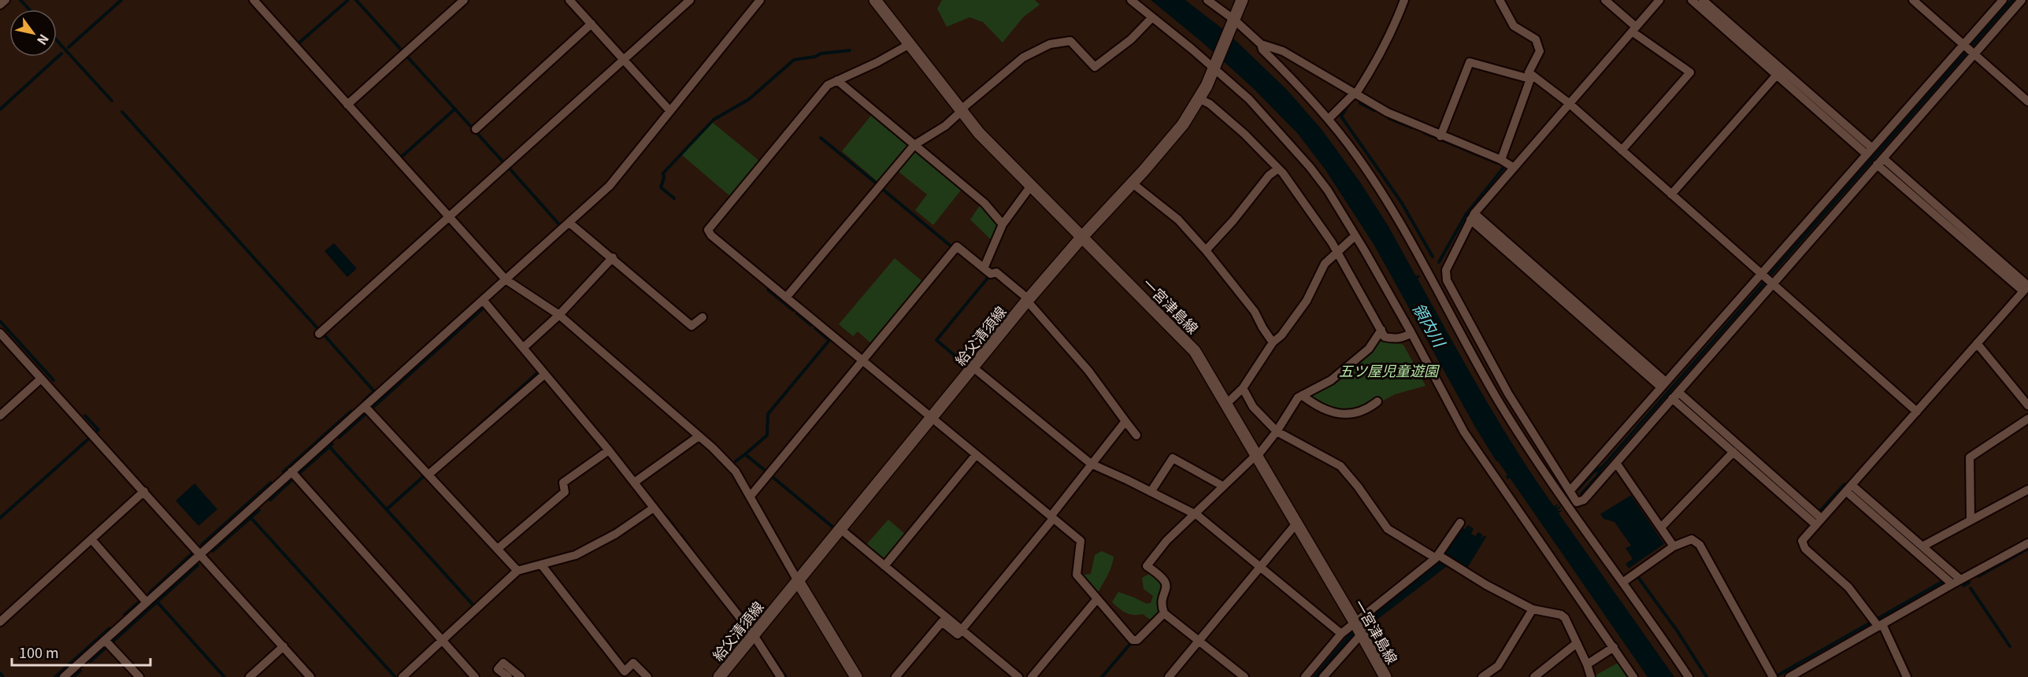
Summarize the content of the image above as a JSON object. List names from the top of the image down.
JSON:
{
  "streets": {
    "main road": ["一宮津島線", "給父清須線"]
  },
  "crossings": [
    ["一宮津島線", "給父清須線"]
  ],
  "water": ["領内川"],
  "parks": ["五ツ屋児童遊園"],
  "scale_bar": "100 m",
  "north": "bottom right"
}
